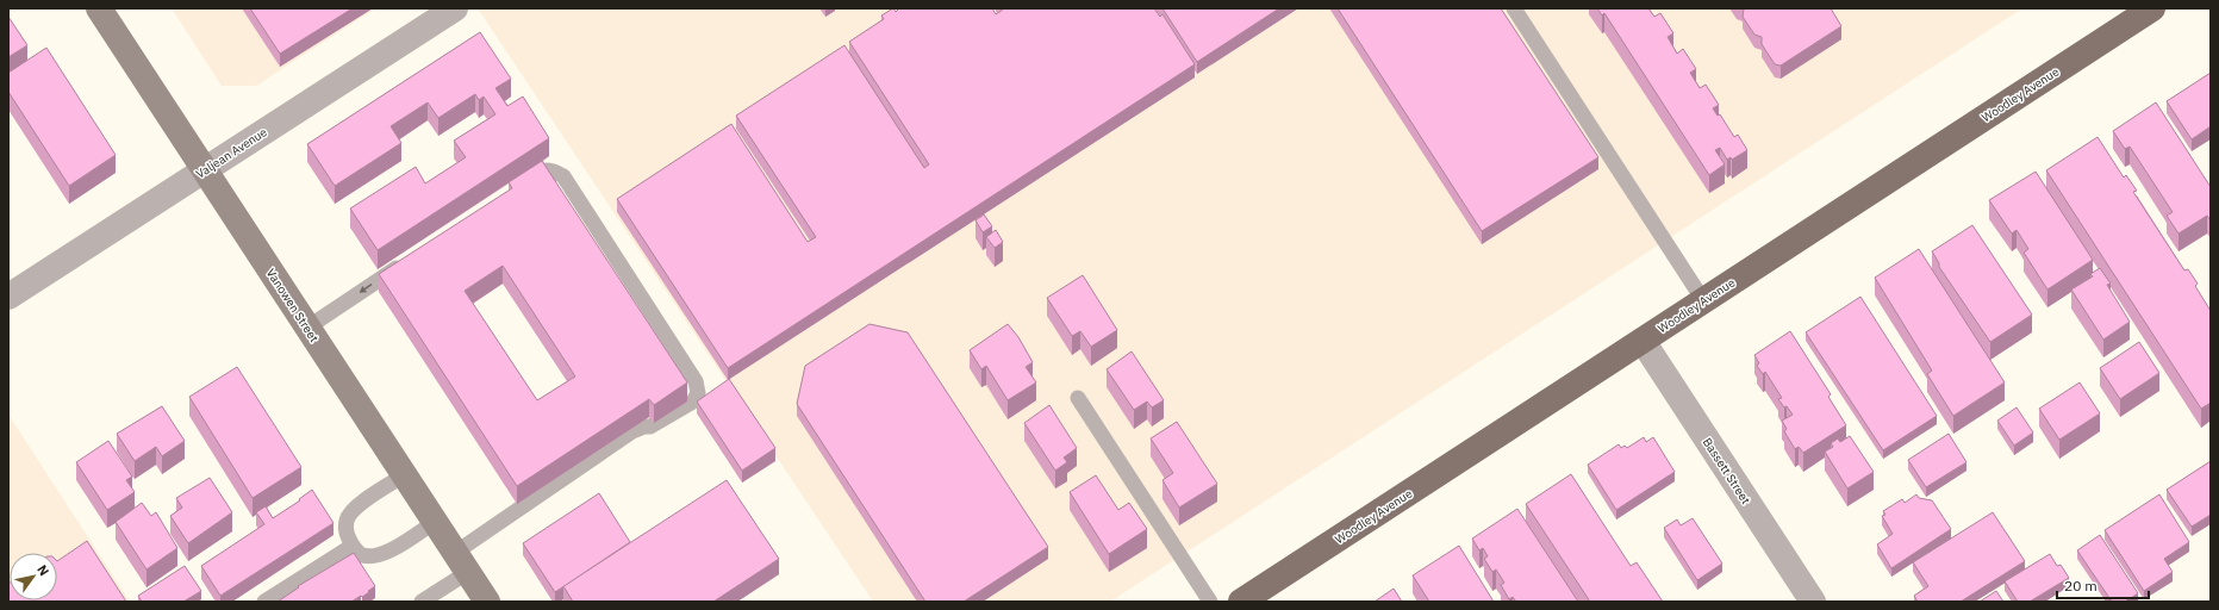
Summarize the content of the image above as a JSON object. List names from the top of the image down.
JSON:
{
  "streets": {
    "main road": ["Woodley Avenue", "Vanowen Street"],
    "street": ["Valjean Avenue", "Bassett Street"]
  },
  "crossings": [
    ["Woodley Avenue", "Bassett Street"],
    ["Valjean Avenue", "Vanowen Street"]
  ],
  "scale_bar": "20 m",
  "north": "top right"
}
